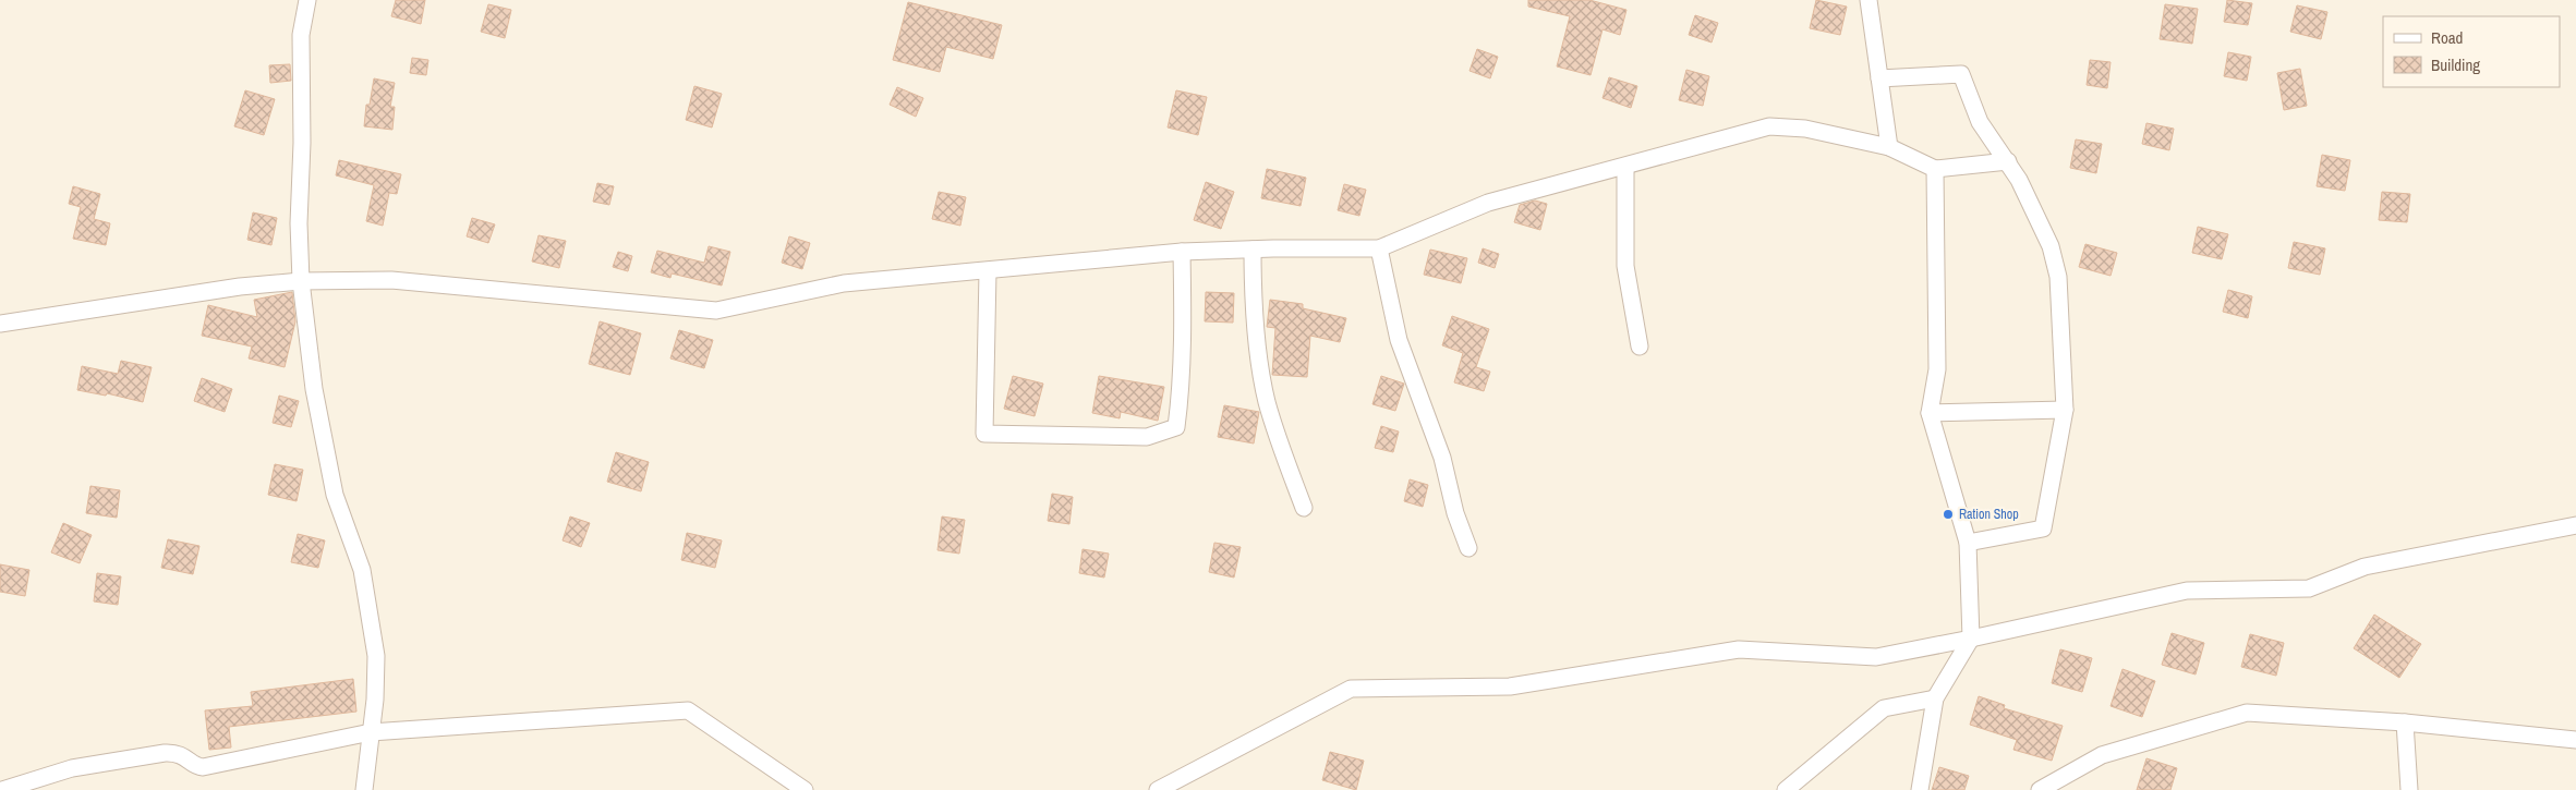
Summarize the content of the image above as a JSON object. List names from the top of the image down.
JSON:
{
  "places": ["Ration Shop"],
  "legend": ["Road", "Building"]
}
